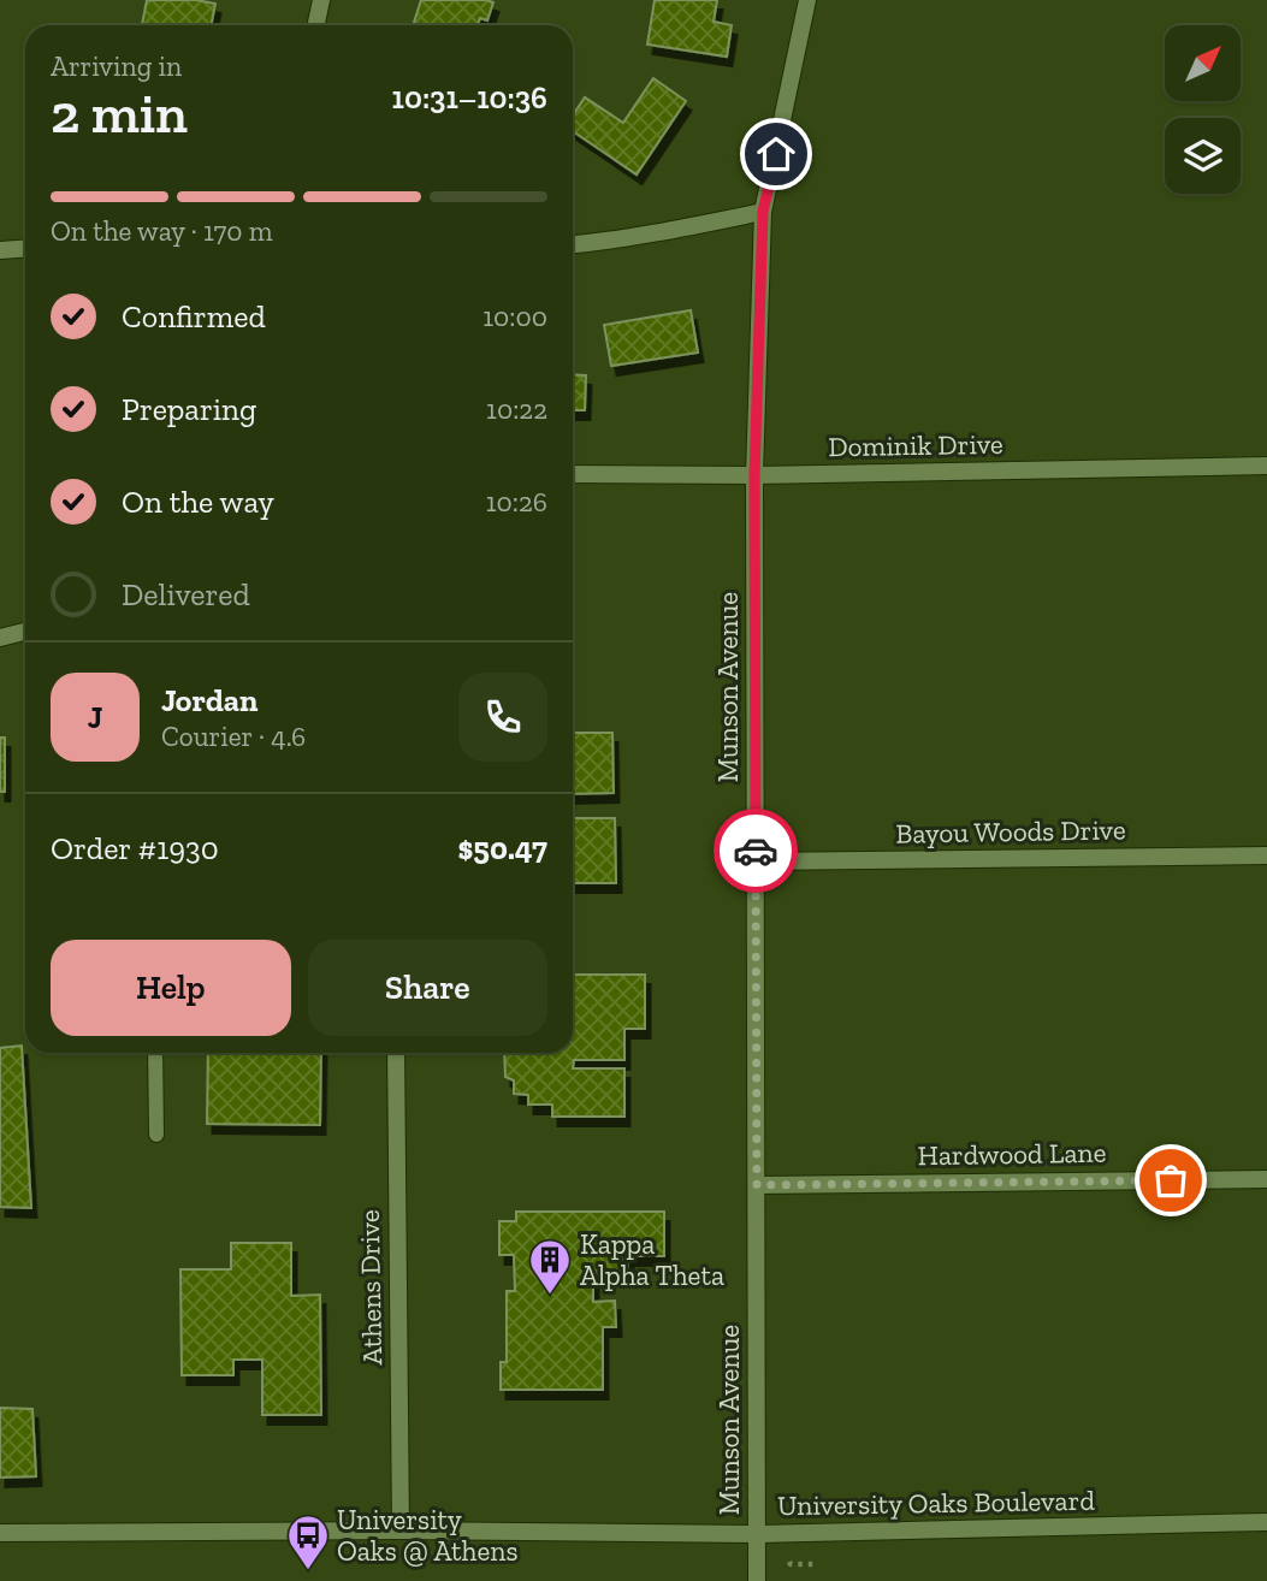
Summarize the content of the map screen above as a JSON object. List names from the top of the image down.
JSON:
{
  "streets": {
    "street": [
      "Dominik Drive",
      "Munson Avenue",
      "Bayou Woods Drive",
      "Hardwood Lane",
      "Athens Drive",
      "University Oaks Boulevard"
    ]
  },
  "crossings": [
    ["Dominik Drive", "Munson Avenue"],
    ["Munson Avenue", "Bayou Woods Drive"],
    ["Munson Avenue", "Hardwood Lane"],
    ["Munson Avenue", "University Oaks Boulevard"],
    ["Athens Drive", "University Oaks Boulevard"]
  ],
  "places": {
    "building": ["Kappa Alpha Theta"],
    "bus stop": ["University Oaks @ Athens"]
  },
  "north": "top right",
  "page": {
    "heading": ["2 min", "Arriving in", "10:31–10:36"],
    "panel": [
      "Jordan",
      "Courier · 4.6",
      "Order #1930",
      "$50.47"
    ],
    "bar": "On the way · 170 m",
    "list": [
      ["Confirmed", "10:00"],
      ["Preparing", "10:22"],
      ["On the way", "10:26"],
      "Delivered"
    ],
    "round": "J",
    "buttons": ["Help", "Share"]
  }
}
